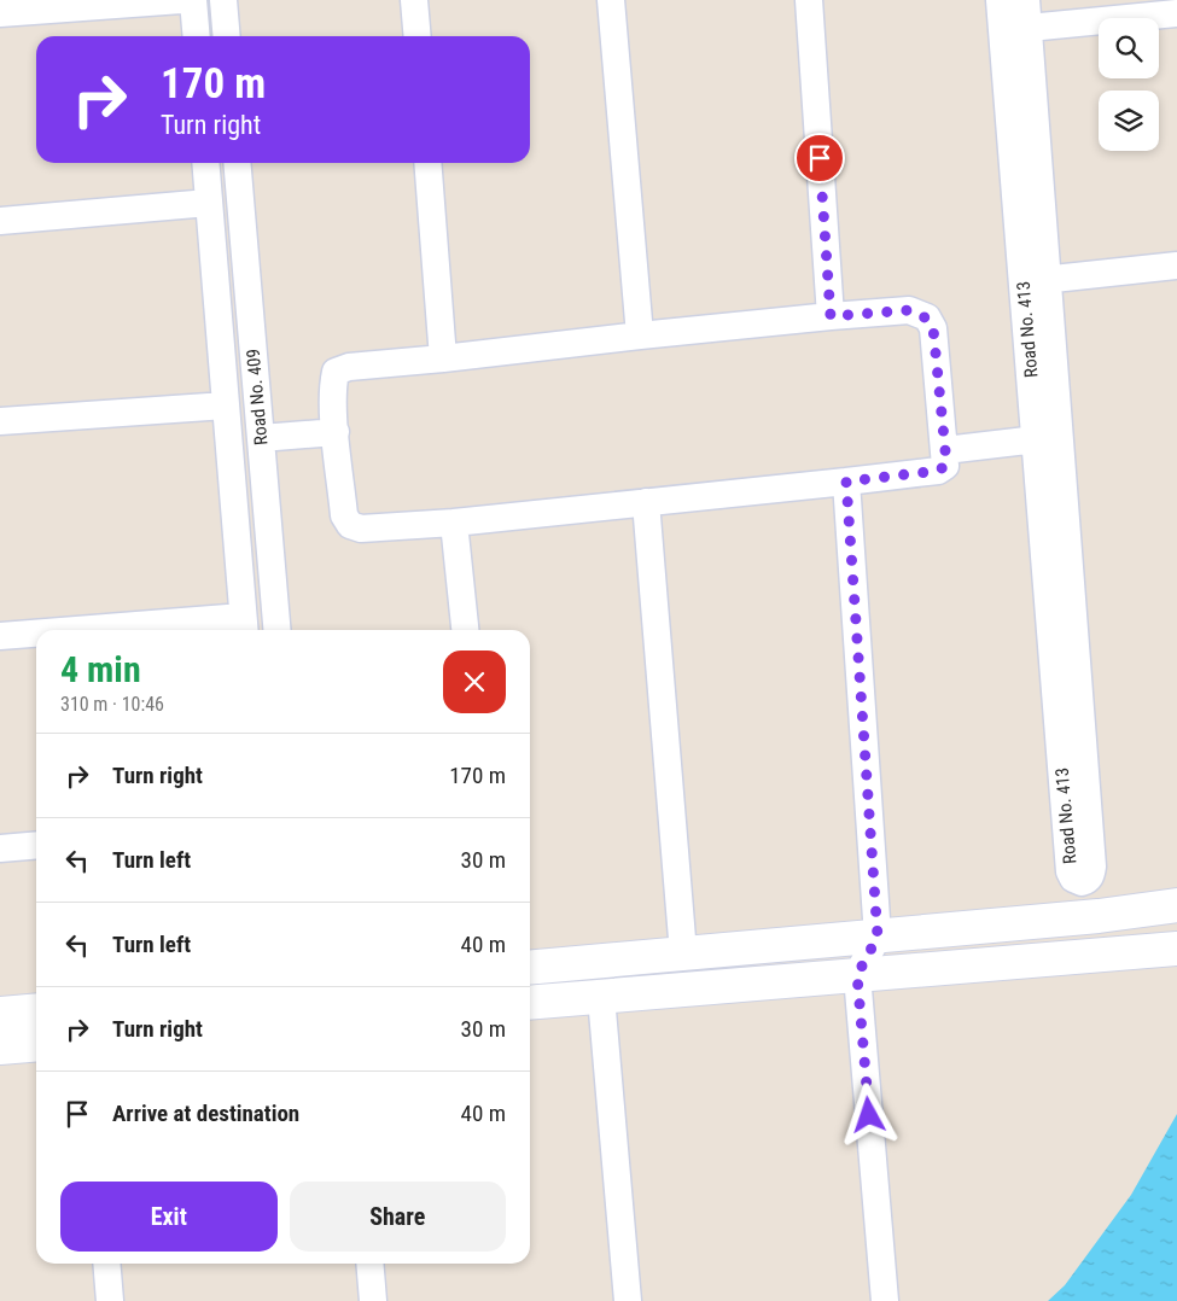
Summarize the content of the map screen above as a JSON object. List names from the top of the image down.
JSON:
{
  "streets": {
    "street": ["Road No. 413", "Road No. 409"]
  },
  "page": {
    "turn": ["170 m", "Turn right"],
    "heading": ["4 min", "310 m · 10:46"],
    "list": [
      {
        "name": "Turn right",
        "value": "170 m"
      },
      {
        "name": "Turn left",
        "value": "30 m"
      },
      {
        "name": "Turn left",
        "value": "40 m"
      },
      {
        "name": "Turn right",
        "value": "30 m"
      },
      {
        "name": "Arrive at destination",
        "value": "40 m"
      }
    ],
    "buttons": ["Exit", "Share"]
  }
}
